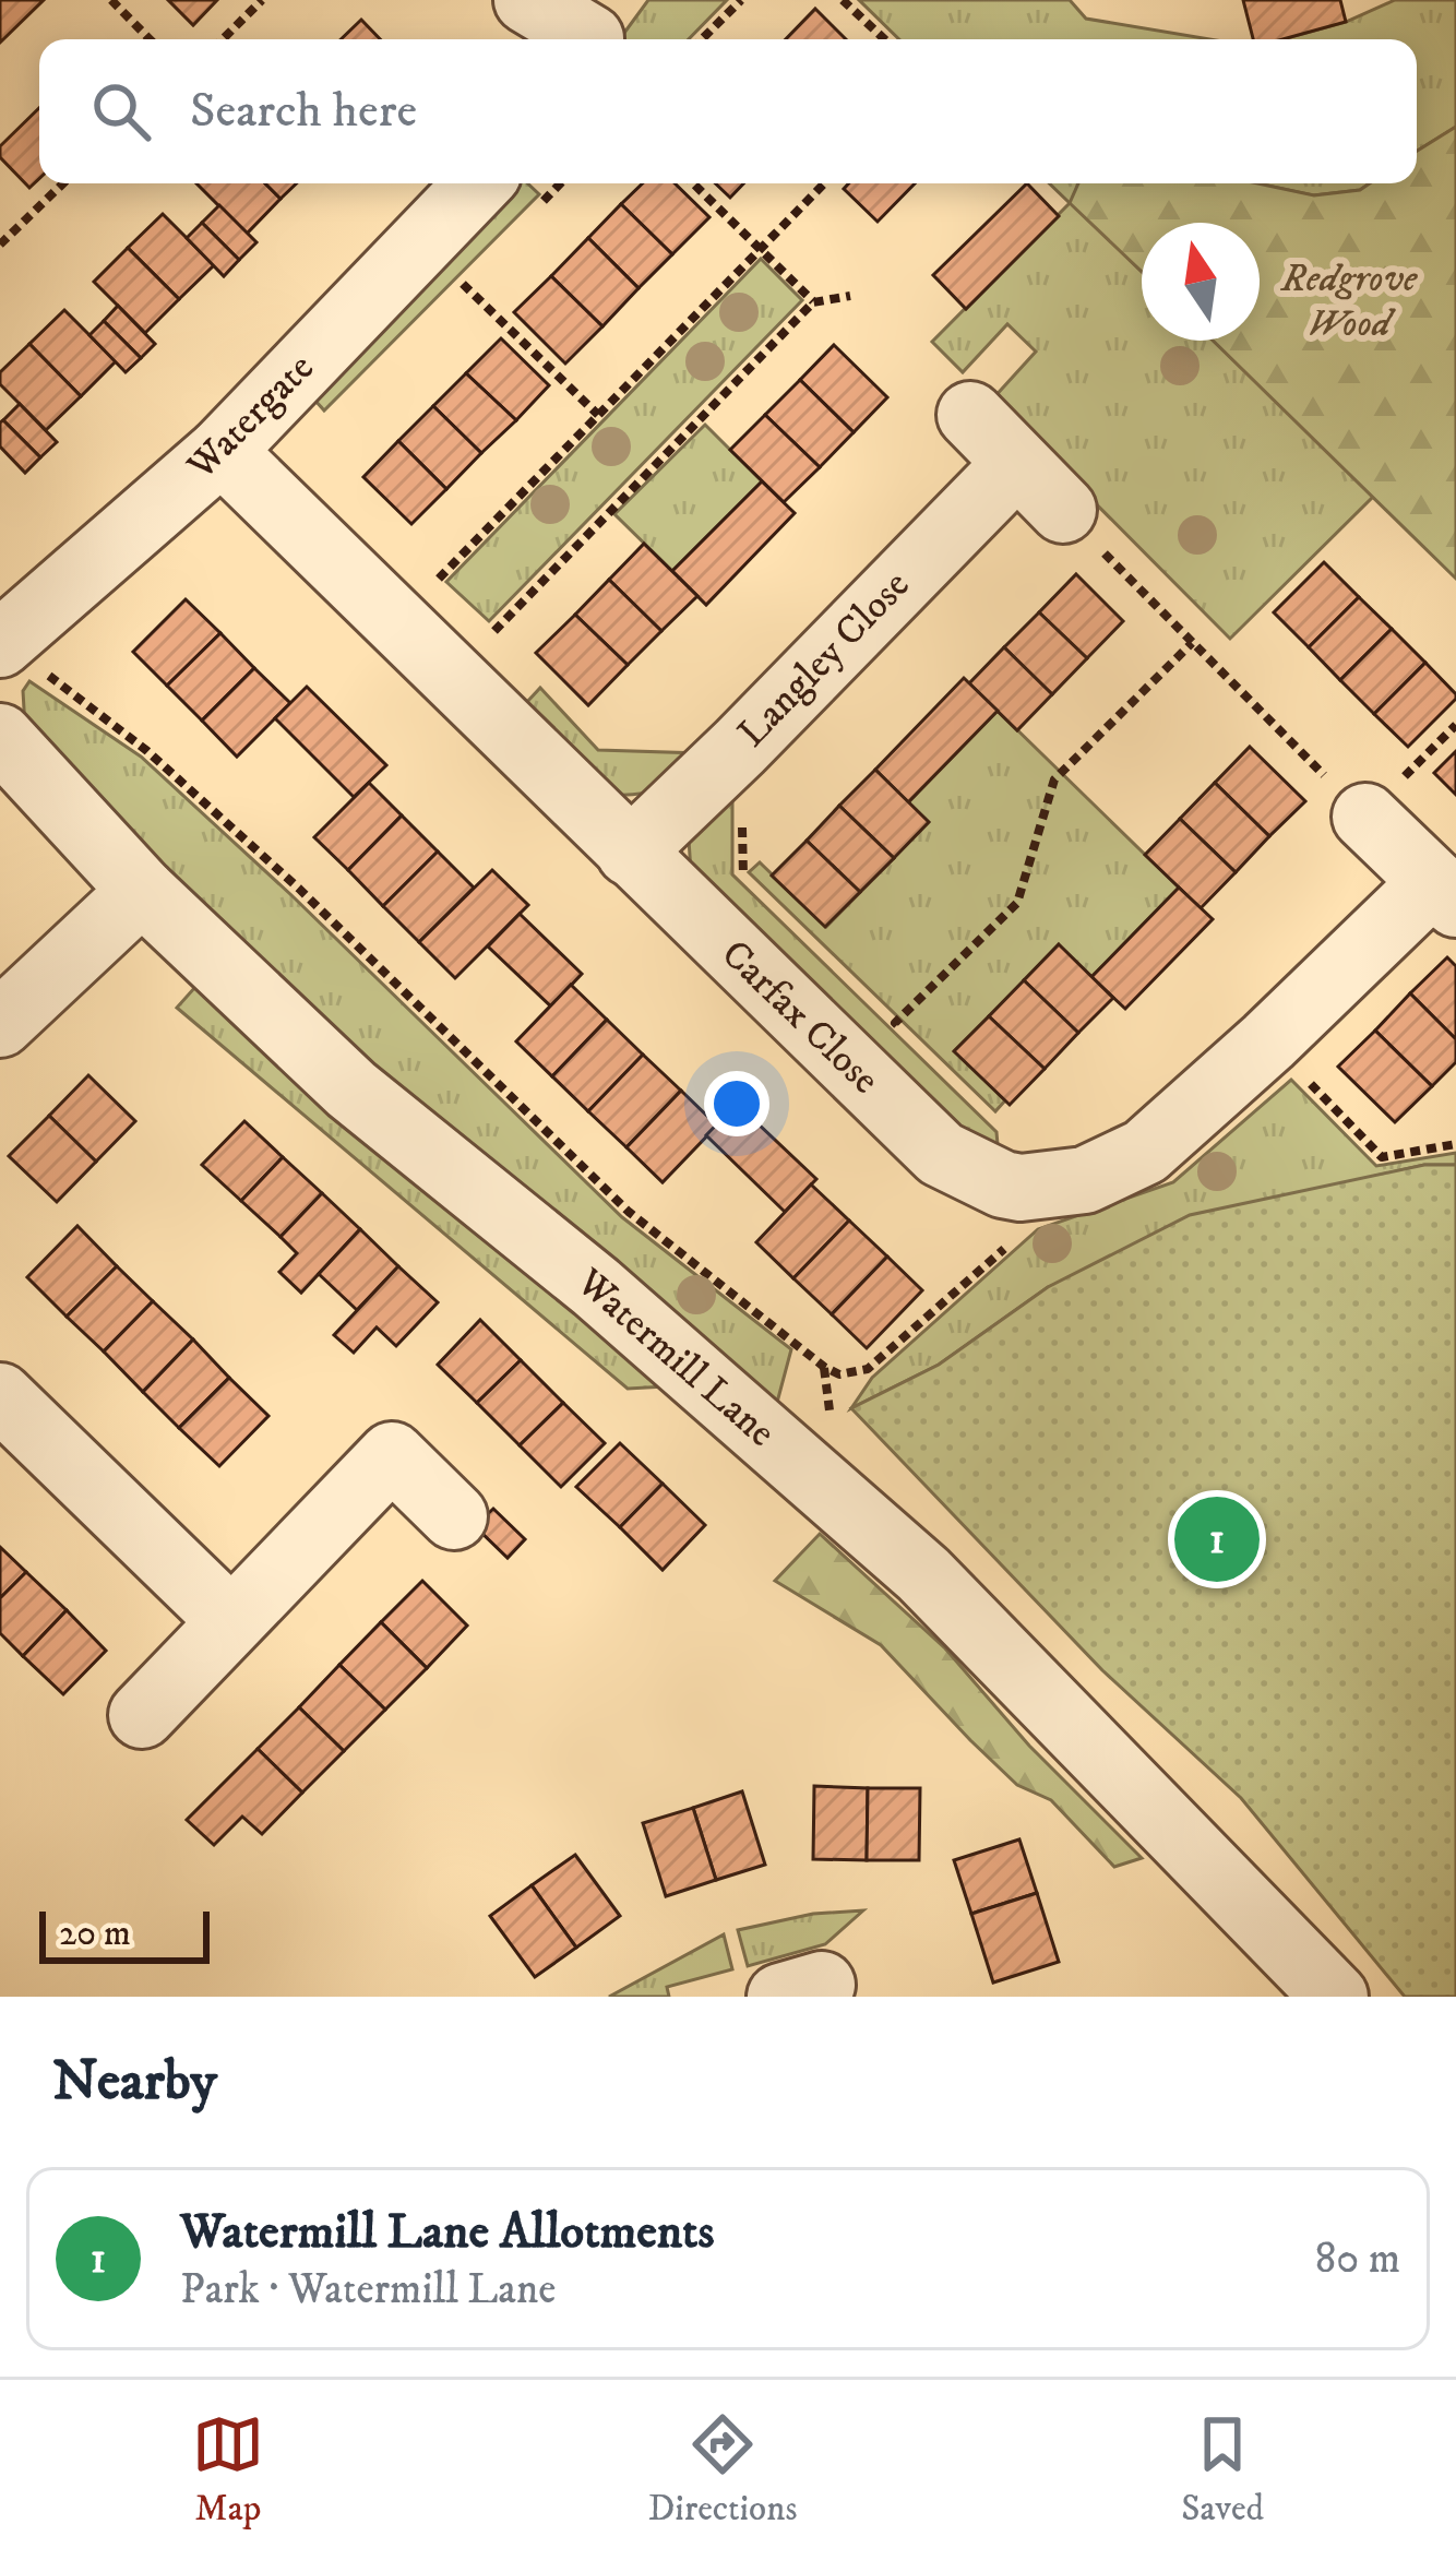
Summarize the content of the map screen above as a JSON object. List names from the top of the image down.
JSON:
{
  "streets": {
    "street": [
      "Watergate",
      "Langley Close",
      "Carfax Close",
      "Watermill Lane"
    ]
  },
  "crossings": [
    ["Watergate", "Carfax Close"],
    ["Langley Close", "Carfax Close"]
  ],
  "parks": ["Redgrove Wood"],
  "scale_bar": "20 m",
  "north": "top",
  "page": {
    "search": "Search here",
    "pins": "1",
    "scale": "20 m",
    "heading": "Nearby",
    "list": [
      {
        "mark": "1",
        "name": "Watermill Lane Allotments",
        "note": "Park · Watermill Lane",
        "value": "80 m"
      }
    ],
    "nav": ["Map", "Directions", "Saved"]
  }
}
